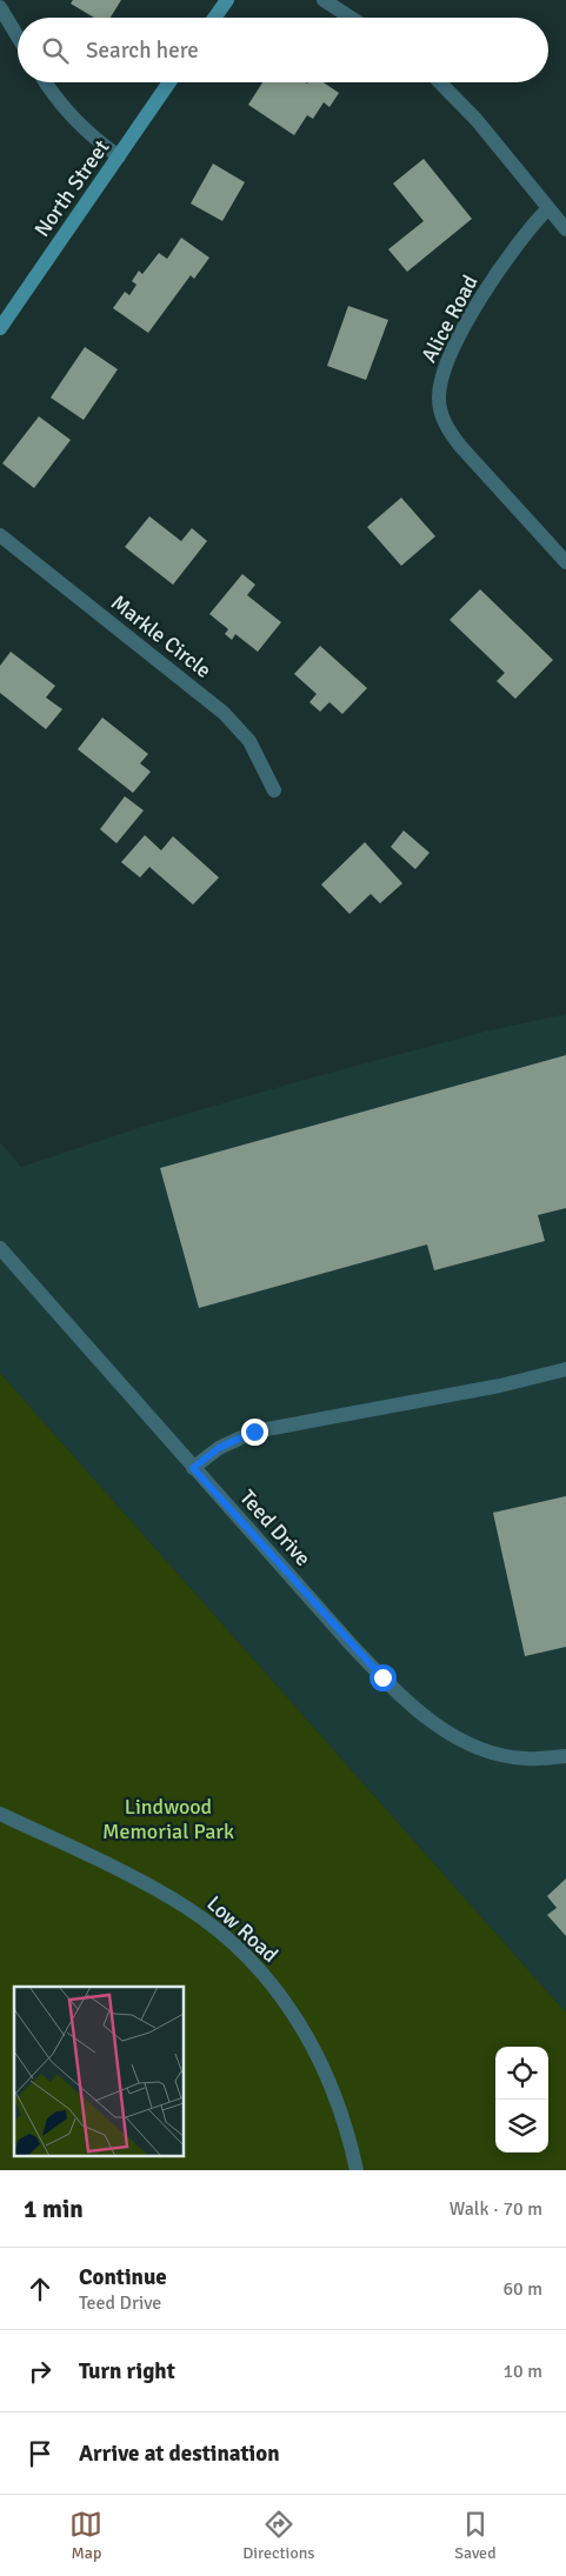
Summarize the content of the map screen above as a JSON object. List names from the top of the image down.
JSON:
{
  "streets": {
    "main road": ["North Street"],
    "street": [
      "Alice Road",
      "Markle Circle",
      "Teed Drive",
      "Low Road"
    ]
  },
  "parks": ["Lindwood Memorial Park"],
  "page": {
    "search": "Search here",
    "heading": ["1 min", "Walk · 70 m"],
    "list": [
      ["Continue", "Teed Drive", "60 m"],
      ["Turn right", "10 m"],
      "Arrive at destination"
    ],
    "nav": ["Map", "Directions", "Saved"]
  }
}
